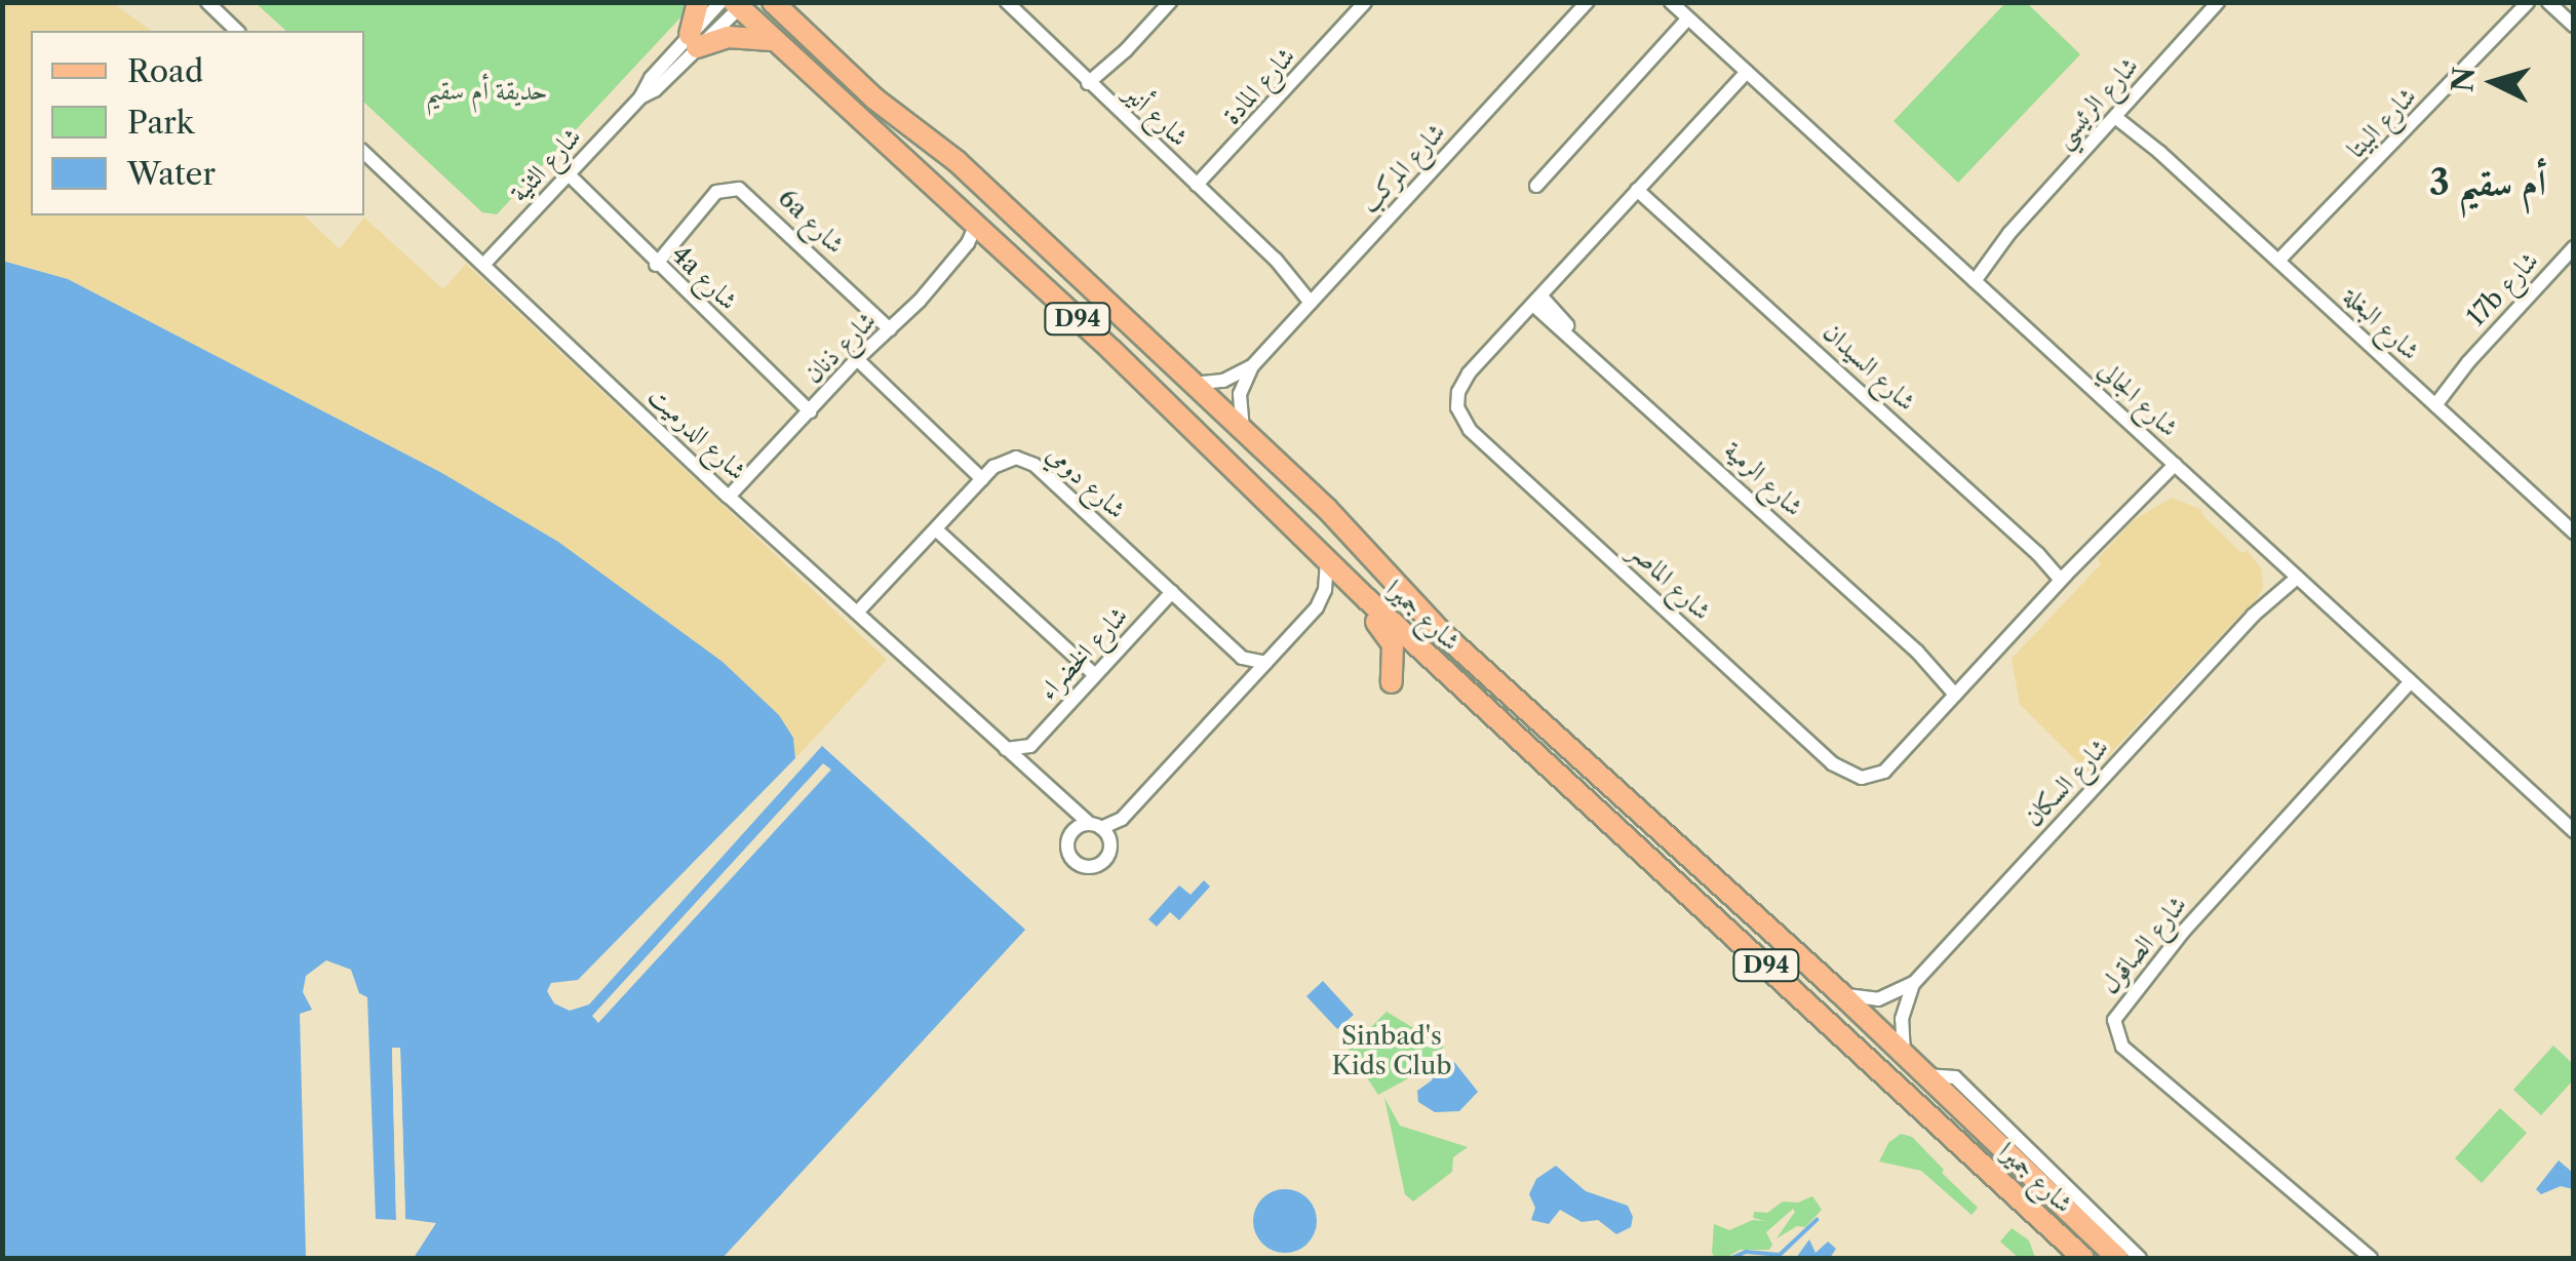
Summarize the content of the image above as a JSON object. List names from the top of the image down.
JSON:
{
  "streets": {
    "main road": ["D94", "شارع جميرا"],
    "street": [
      "شارع المادة",
      "شارع الرئيسي",
      "شارع أنير",
      "شارع البيتا",
      "شارع الثنية",
      "شارع المركب",
      "6a شارع",
      "4a شارع",
      "17b شارع",
      "شارع البغلة",
      "شارع ذنان",
      "شارع السيدان",
      "شارع الجالي",
      "شارع الدرميت",
      "شارع الرمية",
      "شارع دومي",
      "شارع الماصر",
      "شارع الخضراء",
      "شارع السكان",
      "شارع الصاقول"
    ]
  },
  "crossings": [
    ["شارع المادة", "شارع أنير"],
    ["شارع الرئيسي", "شارع البغلة"],
    ["شارع الرئيسي", "شارع الجالي"],
    ["شارع أنير", "شارع المركب"],
    ["شارع البيتا", "شارع البغلة"],
    ["شارع الثنية", "4a شارع"],
    ["شارع الثنية", "شارع الدرميت"],
    ["شارع الثنية", "شارع جميرا"],
    ["شارع المركب", "شارع جميرا"],
    ["6a شارع", "4a شارع"],
    ["6a شارع", "شارع ذنان"],
    ["4a شارع", "شارع ذنان"],
    ["17b شارع", "شارع البغلة"],
    ["شارع ذنان", "شارع الدرميت"],
    ["شارع ذنان", "شارع جميرا"],
    ["شارع السيدان", "شارع الماصر"],
    ["شارع الجالي", "شارع الماصر"],
    ["شارع الجالي", "شارع السكان"],
    ["شارع الجالي", "شارع الصاقول"],
    ["شارع الدرميت", "شارع دومي"],
    ["شارع الرمية", "شارع الماصر"],
    ["شارع دومي", "شارع الخضراء"],
    ["شارع جميرا", "شارع السكان"]
  ],
  "districts": ["أم سقيم 3"],
  "parks": ["حديقة أم سقيم", "Sinbad's Kids Club"],
  "legend": ["Road", "Park", "Water"],
  "north": "left"
}
